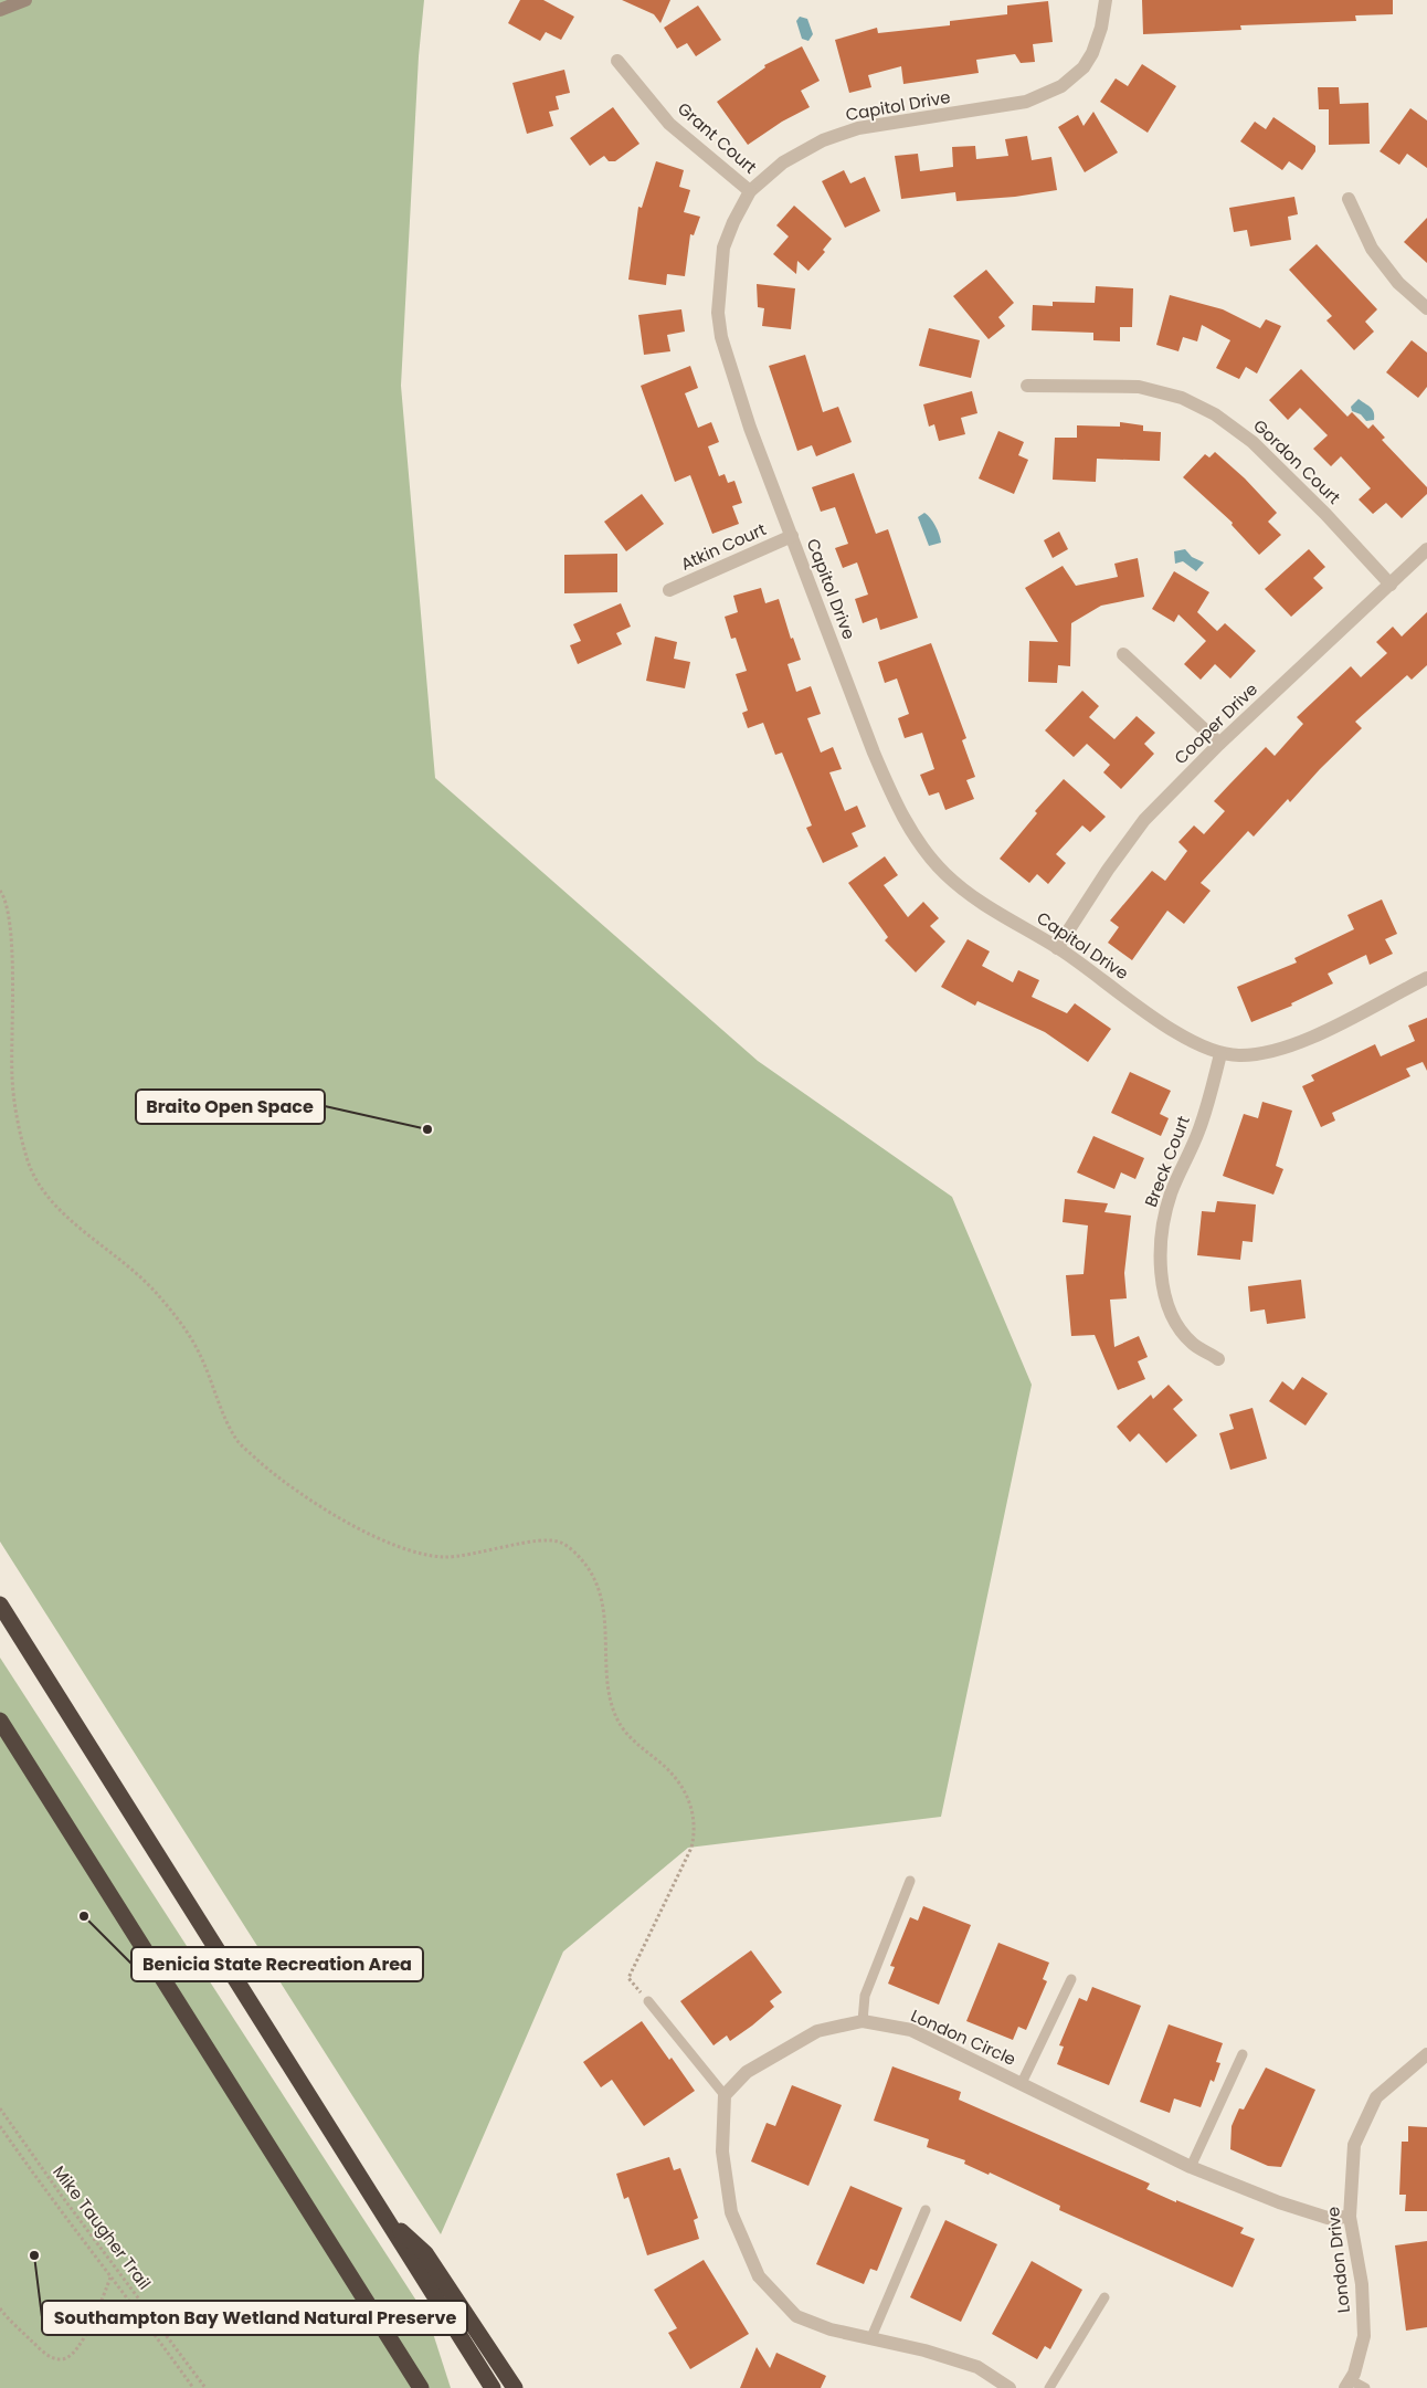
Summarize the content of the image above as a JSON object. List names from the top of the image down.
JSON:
{
  "streets": {
    "street": [
      "Capitol Drive",
      "Grant Court",
      "Gordon Court",
      "Atkin Court",
      "Cooper Drive",
      "Breck Court",
      "London Circle",
      "London Drive"
    ],
    "path": ["Mike Taugher Trail"]
  },
  "crossings": [
    ["Capitol Drive", "Grant Court"],
    ["Capitol Drive", "Atkin Court"],
    ["Capitol Drive", "Cooper Drive"],
    ["Capitol Drive", "Breck Court"],
    ["Gordon Court", "Cooper Drive"],
    ["London Circle", "London Drive"]
  ],
  "places": ["Braito Open Space", "Benicia State Recreation Area", "Southampton Bay Wetland Natural Preserve"]
}
